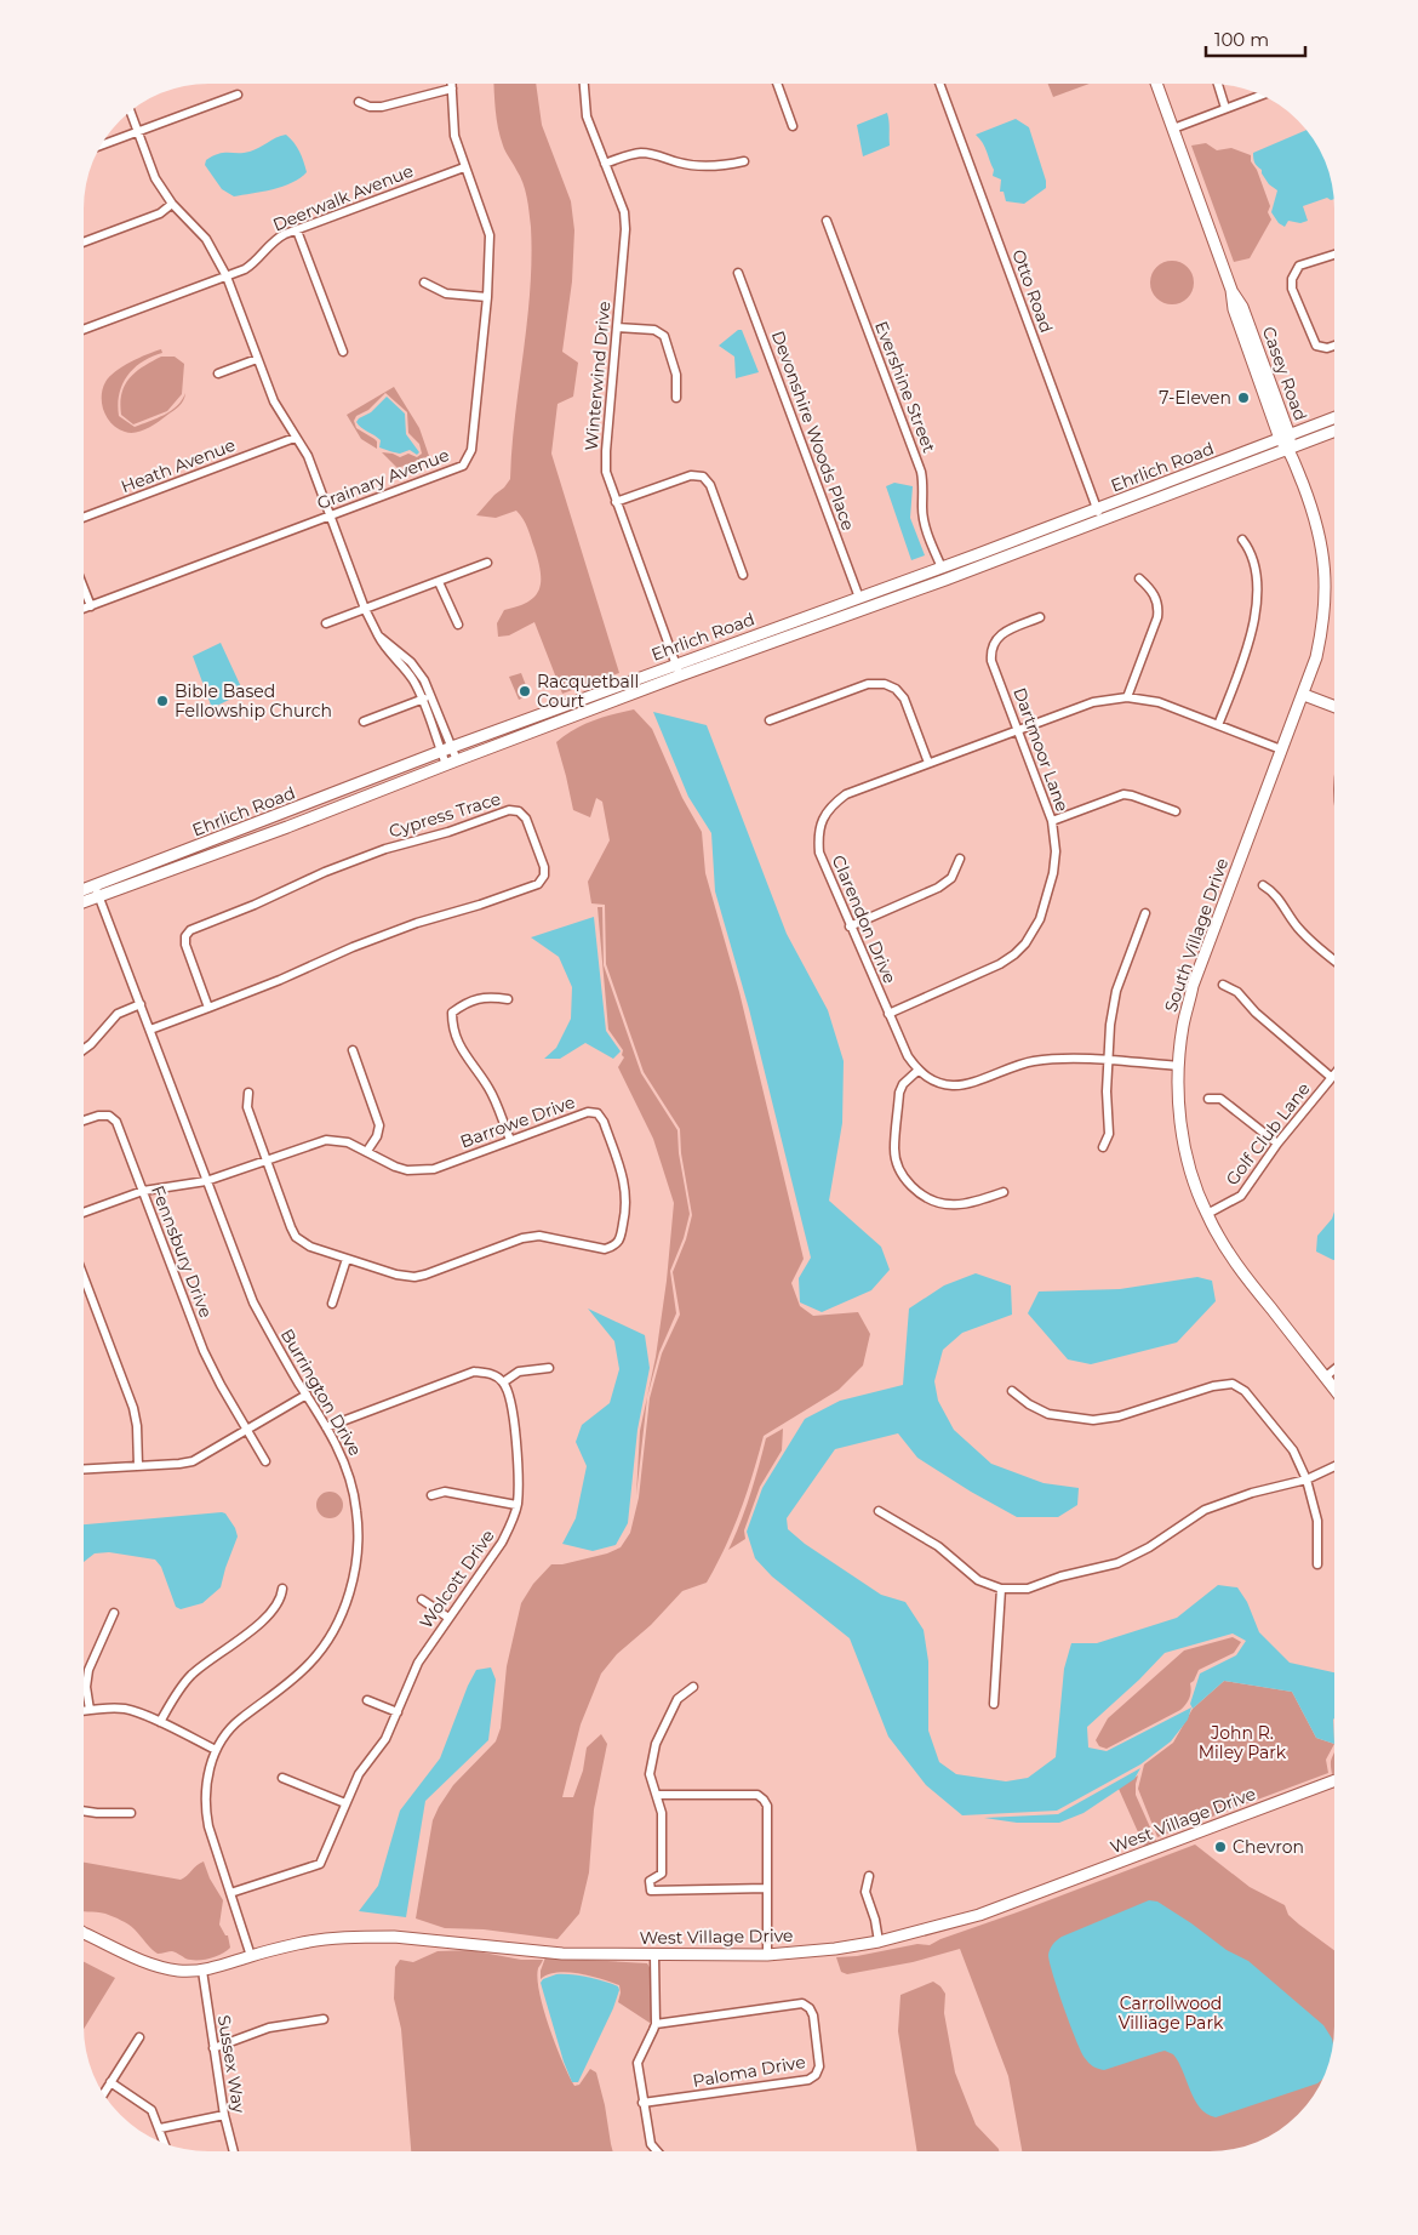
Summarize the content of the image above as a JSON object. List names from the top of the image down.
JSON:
{
  "streets": {
    "street": [
      "Deerwalk Avenue",
      "Otto Road",
      "Casey Road",
      "Winterwind Drive",
      "Evershine Street",
      "Devonshire Woods Place",
      "Heath Avenue",
      "Ehrlich Road",
      "Grainary Avenue",
      "Dartmoor Lane",
      "Cypress Trace",
      "Clarendon Drive",
      "South Village Drive",
      "Barrowe Drive",
      "Golf Club Lane",
      "Fennsbury Drive",
      "Burrington Drive",
      "Wolcott Drive",
      "West Village Drive",
      "Sussex Way",
      "Paloma Drive"
    ]
  },
  "crossings": [
    ["Deerwalk Avenue", "Grainary Avenue"],
    ["Otto Road", "Ehrlich Road"],
    ["Casey Road", "Ehrlich Road"],
    ["Casey Road", "South Village Drive"],
    ["Winterwind Drive", "Ehrlich Road"],
    ["Evershine Street", "Ehrlich Road"],
    ["Devonshire Woods Place", "Ehrlich Road"],
    ["Ehrlich Road", "South Village Drive"],
    ["Ehrlich Road", "Burrington Drive"],
    ["Dartmoor Lane", "Clarendon Drive"],
    ["Cypress Trace", "Burrington Drive"],
    ["Clarendon Drive", "South Village Drive"],
    ["South Village Drive", "Golf Club Lane"],
    ["Barrowe Drive", "Fennsbury Drive"],
    ["Barrowe Drive", "Burrington Drive"],
    ["Burrington Drive", "Wolcott Drive"],
    ["Burrington Drive", "West Village Drive"],
    ["West Village Drive", "Sussex Way"]
  ],
  "parks": ["John R. Miley Park", "Carrollwood Villiage Park"],
  "places": [
    "7-Eleven",
    "Racquetball Court",
    "Bible Based Fellowship Church",
    "Chevron"
  ],
  "scale_bar": "100 m"
}
